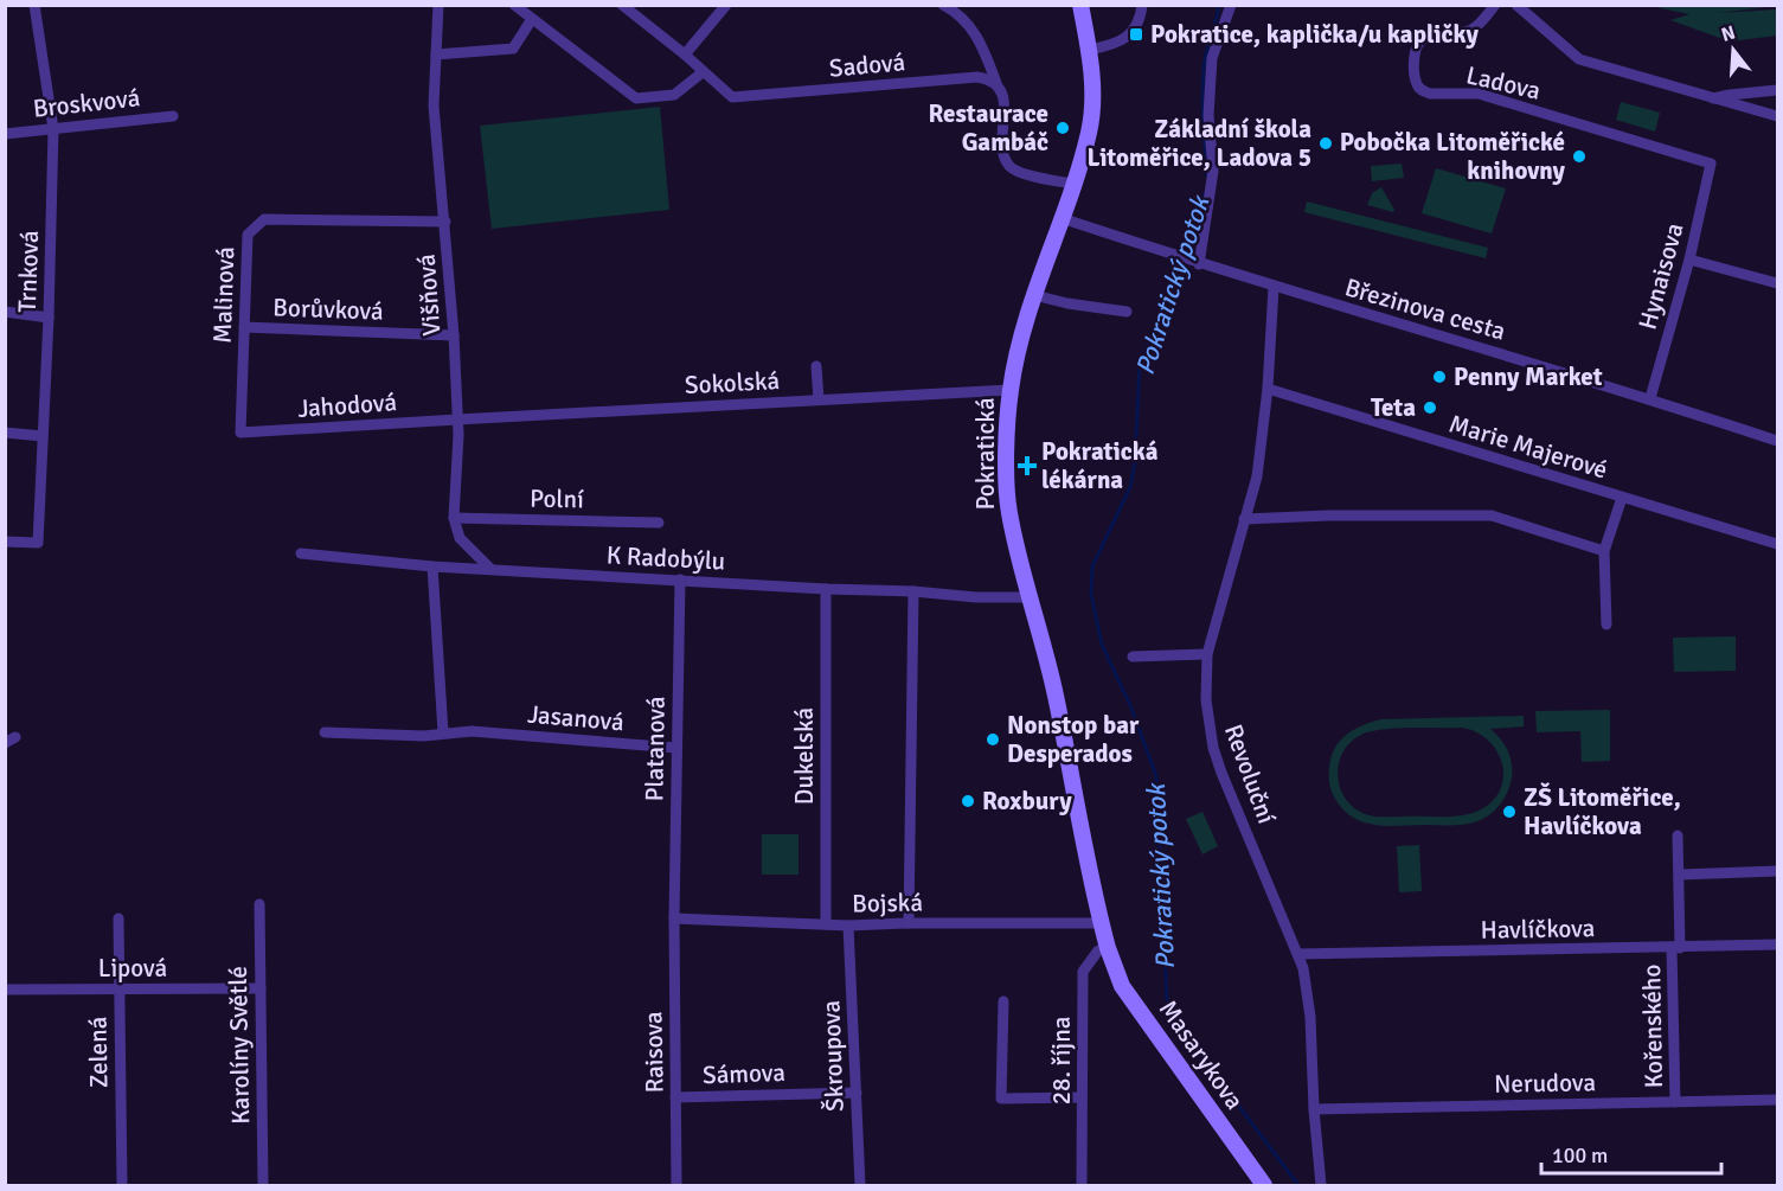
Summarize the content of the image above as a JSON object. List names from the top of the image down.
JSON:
{
  "streets": {
    "street": [
      "Sadová",
      "Ladova",
      "Broskvová",
      "Trnková",
      "Hynaisova",
      "Malinová",
      "Višňová",
      "Borůvková",
      "Březinova cesta",
      "Sokolská",
      "Jahodová",
      "Marie Majerové",
      "Pokratická",
      "Polní",
      "K Radobýlu",
      "Jasanová",
      "Platanová",
      "Dukelská",
      "Revoluční",
      "Bojská",
      "Havlíčkova",
      "Lipová",
      "Kořenského",
      "Karolíny Světlé",
      "Zelená",
      "Raisova",
      "Masarykova",
      "Škroupova",
      "28. října",
      "Sámova",
      "Nerudova"
    ]
  },
  "crossings": [
    ["Ladova", "Hynaisova"],
    ["Broskvová", "Trnková"],
    ["Hynaisova", "Březinova cesta"],
    ["Malinová", "Višňová"],
    ["Malinová", "Borůvková"],
    ["Malinová", "Jahodová"],
    ["Višňová", "Borůvková"],
    ["Višňová", "Sokolská"],
    ["Višňová", "Jahodová"],
    ["Višňová", "Polní"],
    ["Březinova cesta", "Pokratická"],
    ["Březinova cesta", "Revoluční"],
    ["Sokolská", "Jahodová"],
    ["Sokolská", "Pokratická"],
    ["Marie Majerové", "Revoluční"],
    ["Pokratická", "K Radobýlu"],
    ["Pokratická", "Bojská"],
    ["Pokratická", "Masarykova"],
    ["Pokratická", "28. října"],
    ["K Radobýlu", "Platanová"],
    ["K Radobýlu", "Dukelská"],
    ["Jasanová", "Platanová"],
    ["Platanová", "Bojská"],
    ["Platanová", "Raisova"],
    ["Dukelská", "Bojská"],
    ["Revoluční", "Havlíčkova"],
    ["Revoluční", "Nerudova"],
    ["Bojská", "Raisova"],
    ["Bojská", "Škroupova"],
    ["Havlíčkova", "Kořenského"],
    ["Lipová", "Karolíny Světlé"],
    ["Lipová", "Zelená"],
    ["Kořenského", "Nerudova"],
    ["Raisova", "Sámova"],
    ["Masarykova", "28. října"],
    ["Škroupova", "Sámova"]
  ],
  "water": ["Pokratický potok"],
  "places": {
    "transit": ["Pokratice, kaplička/u kapličky"],
    "other": [
      "Restaurace Gambáč",
      "Základní škola Litoměřice, Ladova 5",
      "Pobočka Litoměřické knihovny",
      "Penny Market",
      "Teta",
      "Nonstop bar Desperados",
      "Roxbury",
      "ZŠ Litoměřice, Havlíčkova"
    ],
    "health": ["Pokratická lékárna"]
  },
  "scale_bar": "100 m",
  "north": "top"
}
